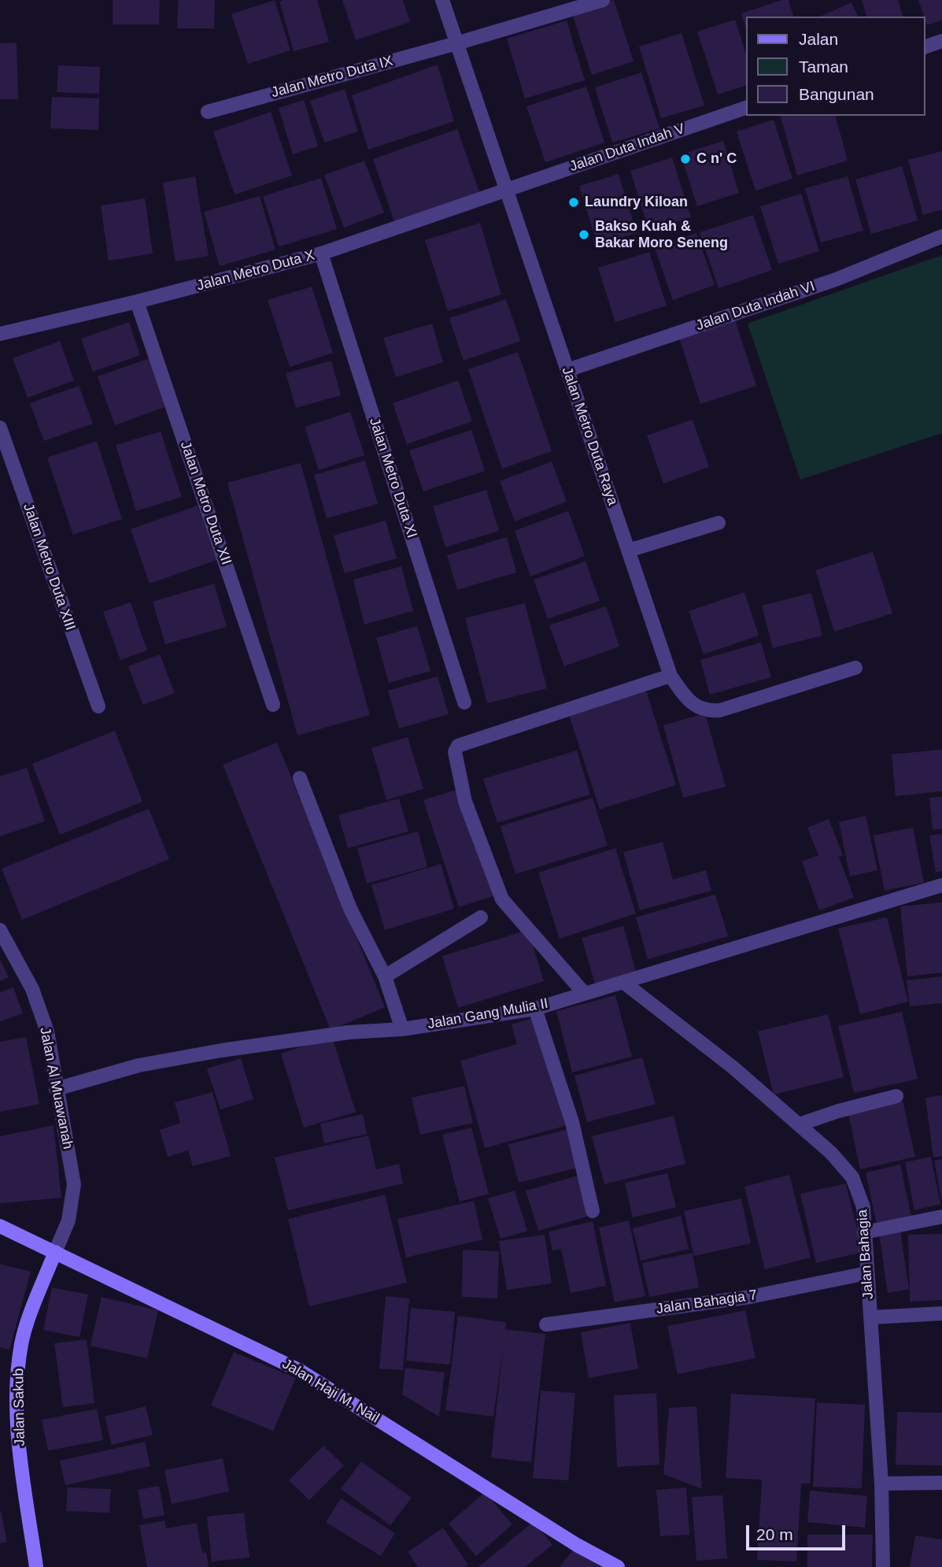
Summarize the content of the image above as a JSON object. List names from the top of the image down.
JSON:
{
  "streets": {
    "main road": ["Jalan Haji M. Nail", "Jalan Sakub"],
    "street": [
      "Jalan Metro Duta IX",
      "Jalan Duta Indah V",
      "Jalan Metro Duta X",
      "Jalan Duta Indah VI",
      "Jalan Metro Duta Raya",
      "Jalan Metro Duta XI",
      "Jalan Metro Duta XII",
      "Jalan Metro Duta XIII",
      "Jalan Gang Mulia II",
      "Jalan Al Muawanah",
      "Jalan Bahagia",
      "Jalan Bahagia 7"
    ]
  },
  "crossings": [
    ["Jalan Metro Duta IX", "Jalan Metro Duta Raya"],
    ["Jalan Duta Indah V", "Jalan Metro Duta X"],
    ["Jalan Duta Indah V", "Jalan Metro Duta Raya"],
    ["Jalan Metro Duta X", "Jalan Metro Duta Raya"],
    ["Jalan Metro Duta X", "Jalan Metro Duta XI"],
    ["Jalan Metro Duta X", "Jalan Metro Duta XII"],
    ["Jalan Duta Indah VI", "Jalan Metro Duta Raya"],
    ["Jalan Gang Mulia II", "Jalan Al Muawanah"],
    ["Jalan Gang Mulia II", "Jalan Bahagia"],
    ["Jalan Al Muawanah", "Jalan Haji M. Nail"],
    ["Jalan Al Muawanah", "Jalan Sakub"],
    ["Jalan Bahagia", "Jalan Bahagia 7"],
    ["Jalan Haji M. Nail", "Jalan Sakub"]
  ],
  "places": ["C n' C", "Laundry Kiloan", "Bakso Kuah & Bakar Moro Seneng"],
  "legend": ["Jalan", "Taman", "Bangunan"],
  "scale_bar": "20 m"
}
